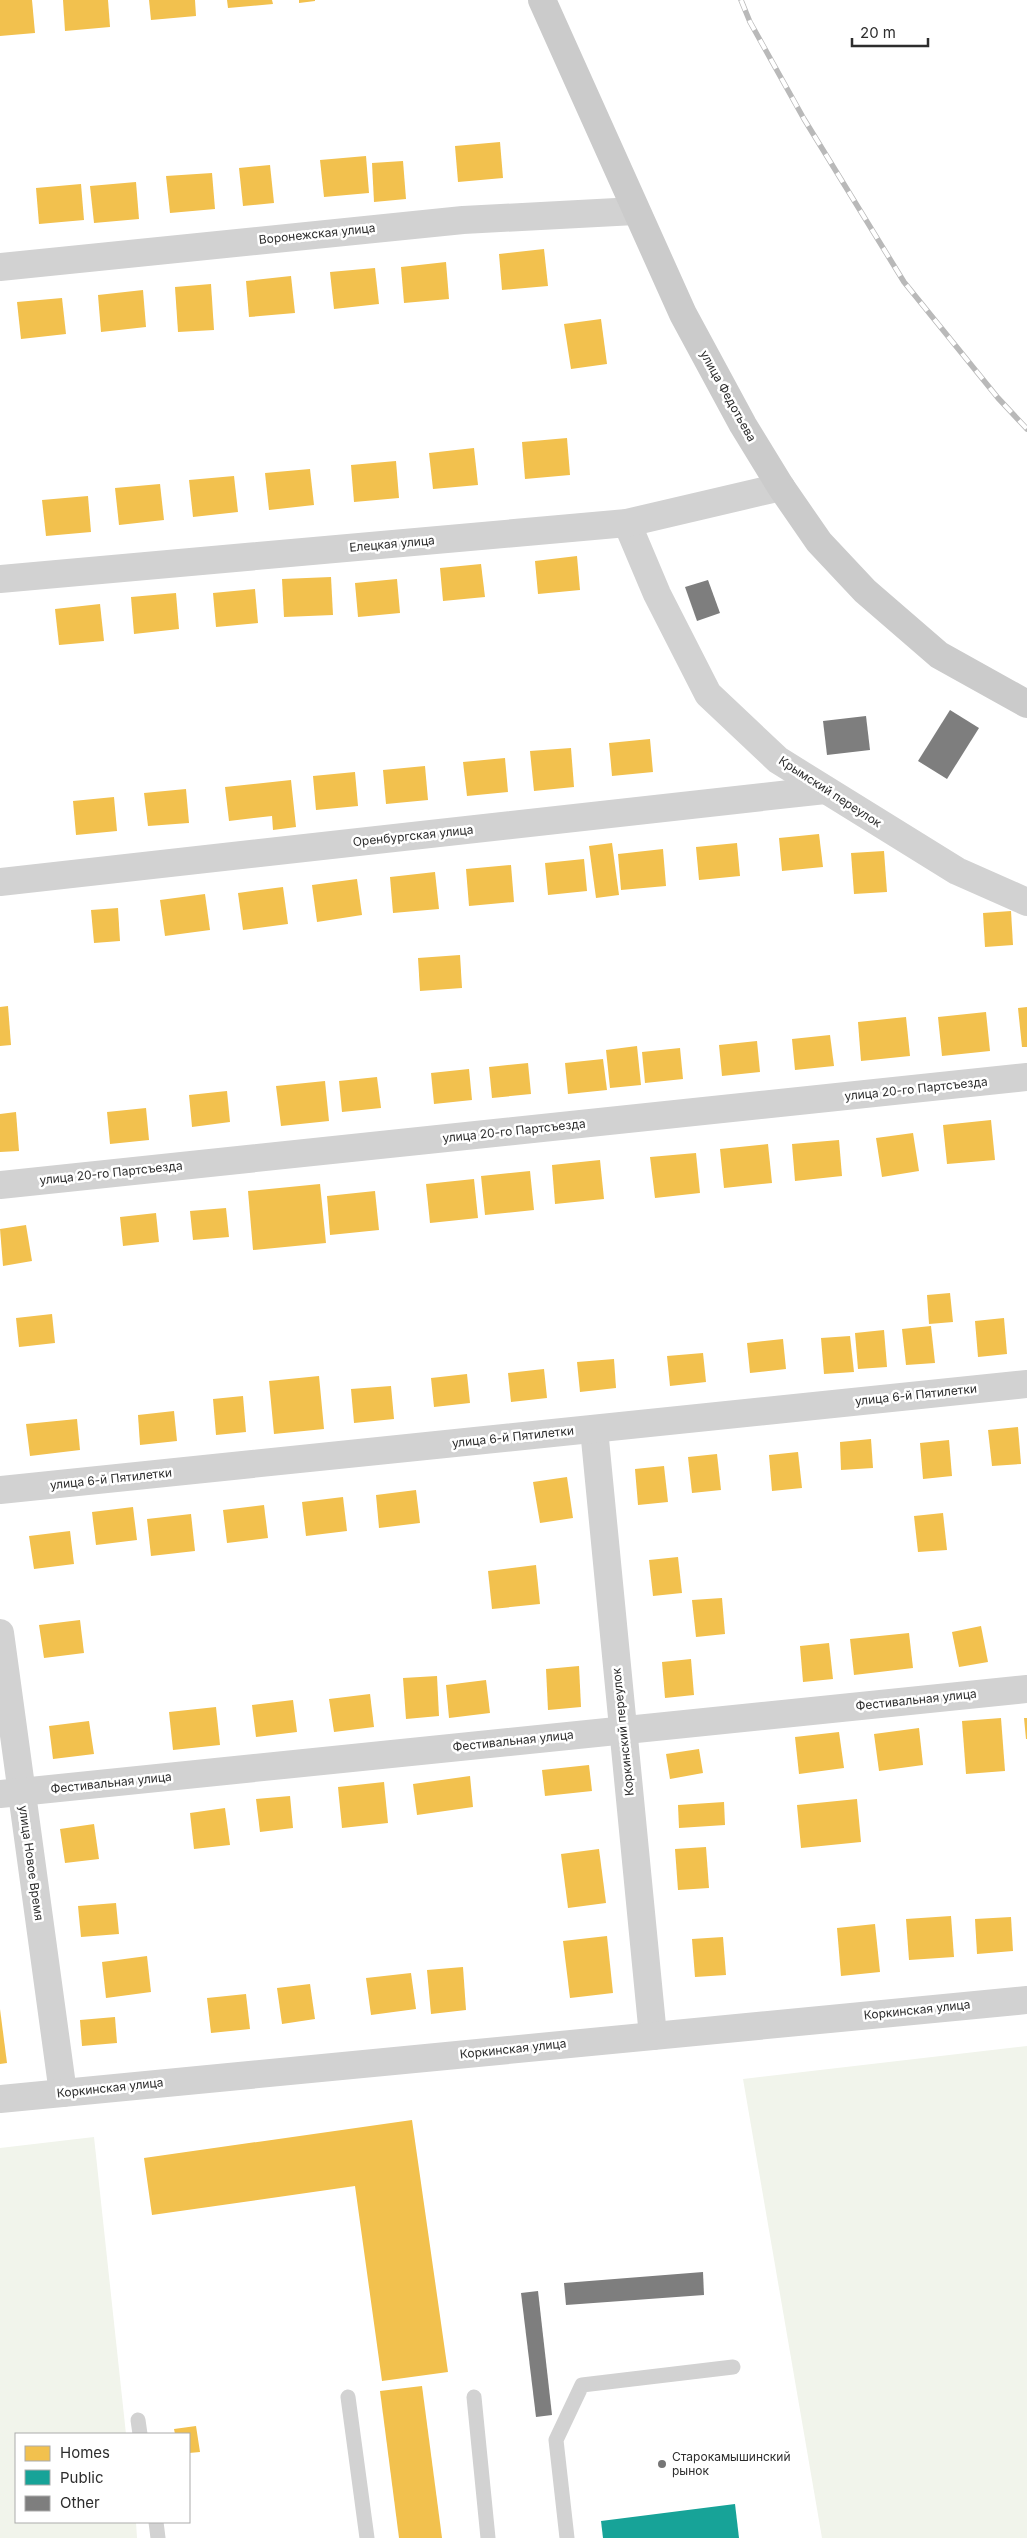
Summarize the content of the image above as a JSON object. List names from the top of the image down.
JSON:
{
  "streets": {
    "main road": ["улица Федотьева"],
    "street": [
      "Воронежская улица",
      "Елецкая улица",
      "Крымский переулок",
      "Оренбургская улица",
      "улица 20-го Партсъезда",
      "улица 6-й Пятилетки",
      "Фестивальная улица",
      "Коркинский переулок",
      "улица Новое Время",
      "Коркинская улица"
    ]
  },
  "crossings": [
    ["Воронежская улица", "улица Федотьева"],
    ["улица Федотьева", "Елецкая улица"],
    ["Елецкая улица", "Крымский переулок"],
    ["Крымский переулок", "Оренбургская улица"],
    ["улица 6-й Пятилетки", "Коркинский переулок"],
    ["Фестивальная улица", "Коркинский переулок"],
    ["Фестивальная улица", "улица Новое Время"],
    ["Коркинский переулок", "Коркинская улица"],
    ["улица Новое Время", "Коркинская улица"]
  ],
  "places": ["Старокамышинский рынок"],
  "legend": ["Homes", "Public", "Other"],
  "scale_bar": "20 m"
}
